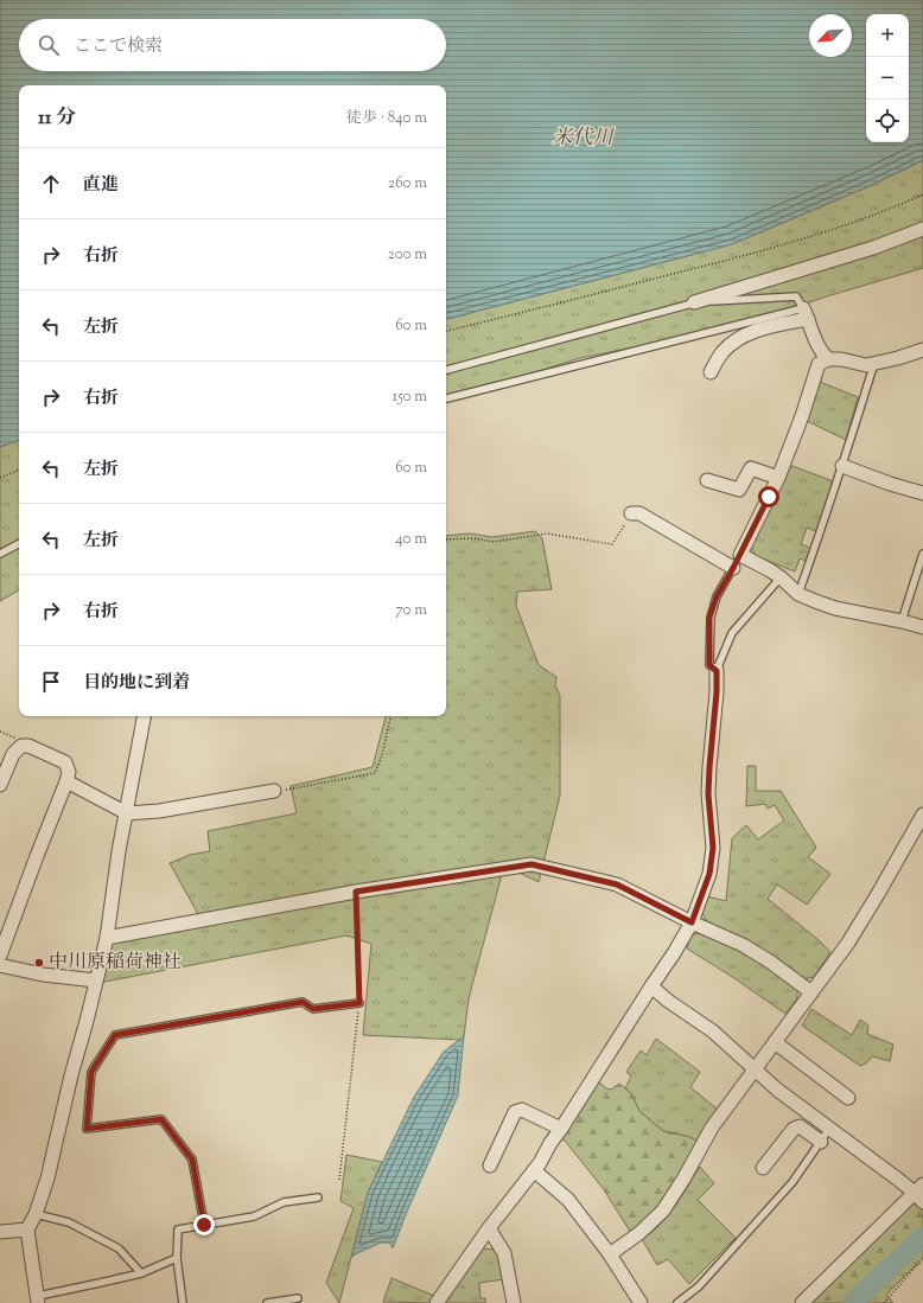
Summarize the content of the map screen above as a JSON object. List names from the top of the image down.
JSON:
{
  "water": ["米代川"],
  "places": ["中川原稲荷神社"],
  "north": "bottom left",
  "page": {
    "map_buttons": ["+", "−"],
    "search": "ここで検索",
    "heading": ["11 分", "徒歩 · 840 m"],
    "list": [
      ["直進", "260 m"],
      ["右折", "200 m"],
      ["左折", "60 m"],
      ["右折", "150 m"],
      ["左折", "60 m"],
      ["左折", "40 m"],
      ["右折", "70 m"],
      "目的地に到着"
    ]
  }
}
